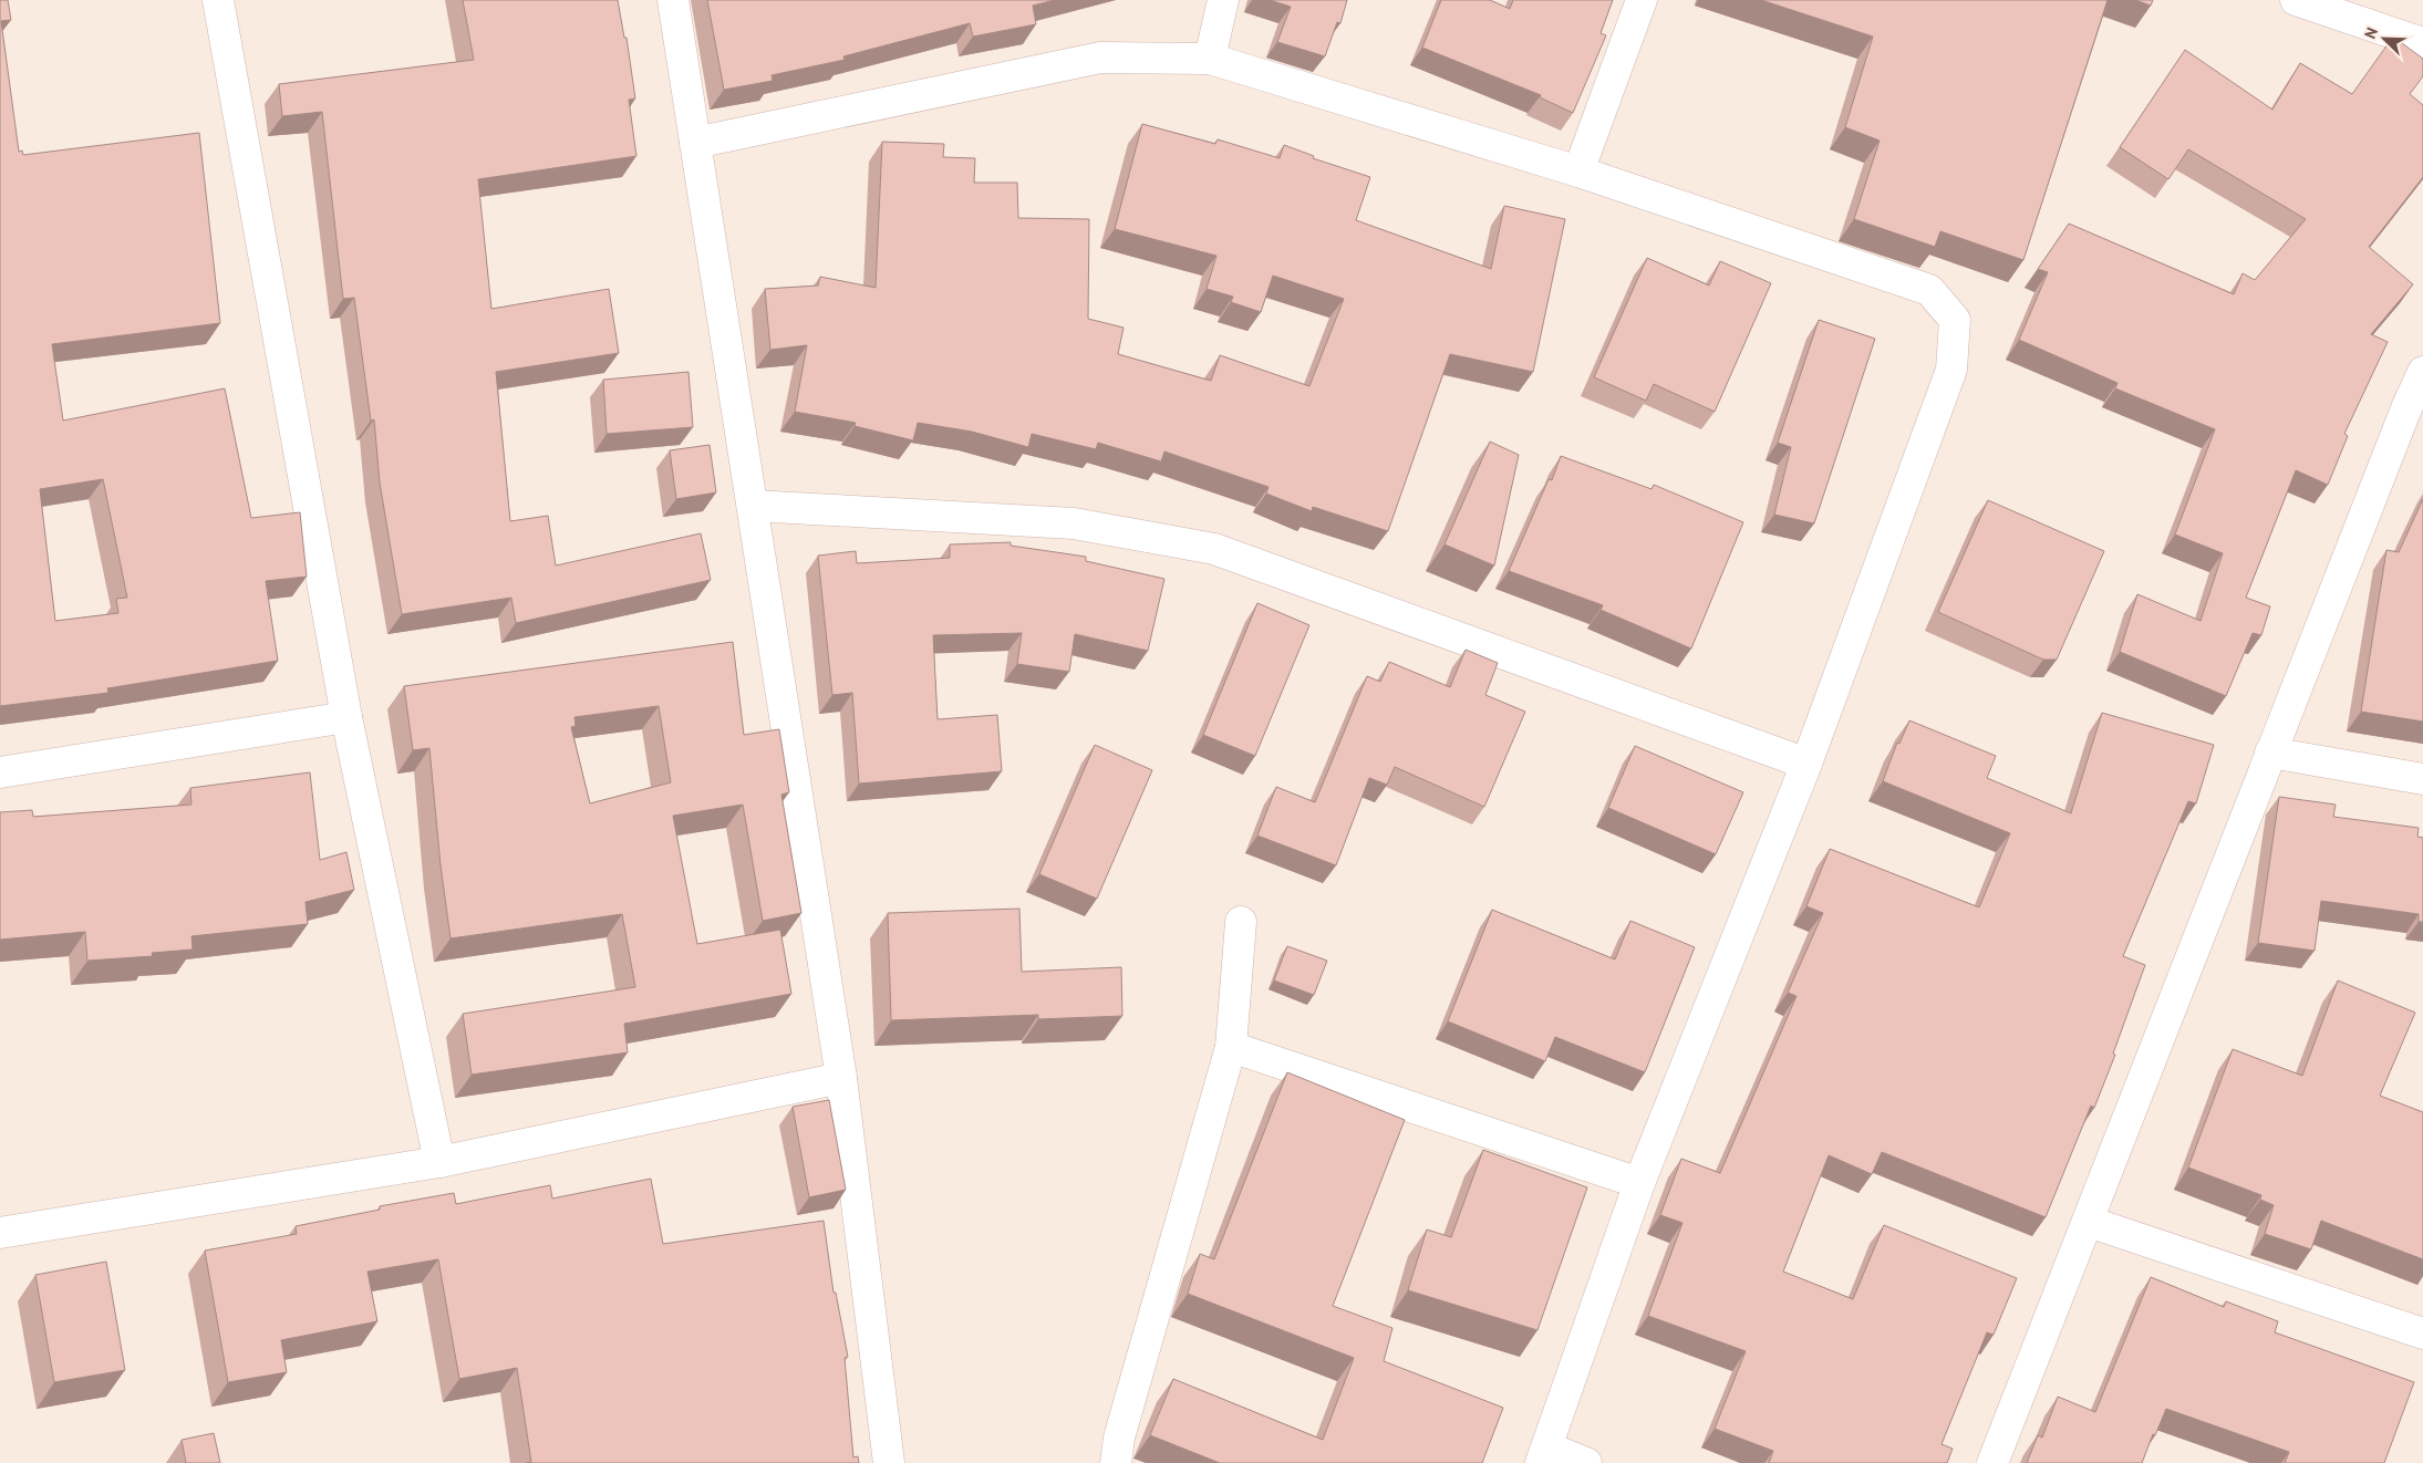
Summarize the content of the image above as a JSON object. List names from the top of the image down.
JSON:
{
  "north": "top left"
}
